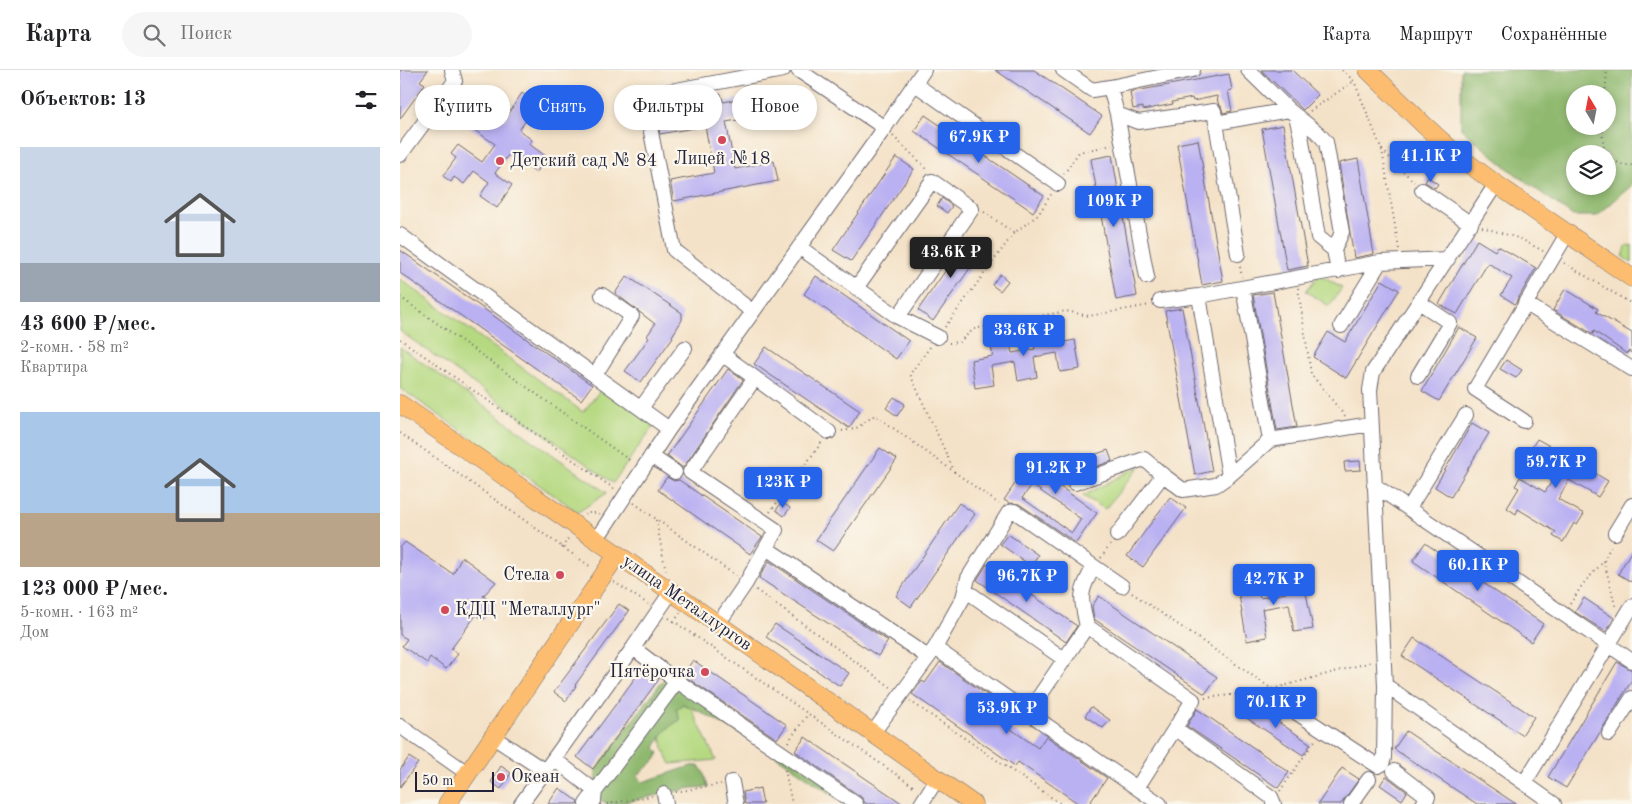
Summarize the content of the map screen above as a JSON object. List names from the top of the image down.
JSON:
{
  "streets": {
    "main road": ["улица Металлургов"]
  },
  "places": [
    "Лицей №18",
    "Детский сад № 84",
    "Стела",
    "КДЦ \"Металлург\"",
    "Пятёрочка",
    "Океан"
  ],
  "scale_bar": "50 m",
  "north": "top",
  "page": {
    "header": "Карта",
    "search": "Поиск",
    "nav": ["Карта", "Маршрут", "Сохранённые"],
    "heading": "Объектов: 13",
    "chip": [
      "Купить",
      "Снять",
      "Фильтры",
      "Новое"
    ],
    "price": [
      "67.9K ₽",
      "41.1K ₽",
      "109K ₽",
      "43.6K ₽",
      "33.6K ₽",
      "59.7K ₽",
      "91.2K ₽",
      "123K ₽",
      "60.1K ₽",
      "96.7K ₽",
      "42.7K ₽",
      "70.1K ₽",
      "53.9K ₽"
    ],
    "list": [
      {
        "name": "43 600 ₽/мес.",
        "note": "2-комн. · 58 m² · Квартира"
      },
      {
        "name": "123 000 ₽/мес.",
        "note": "5-комн. · 163 m² · Дом"
      }
    ],
    "scale": "50 m"
  }
}
